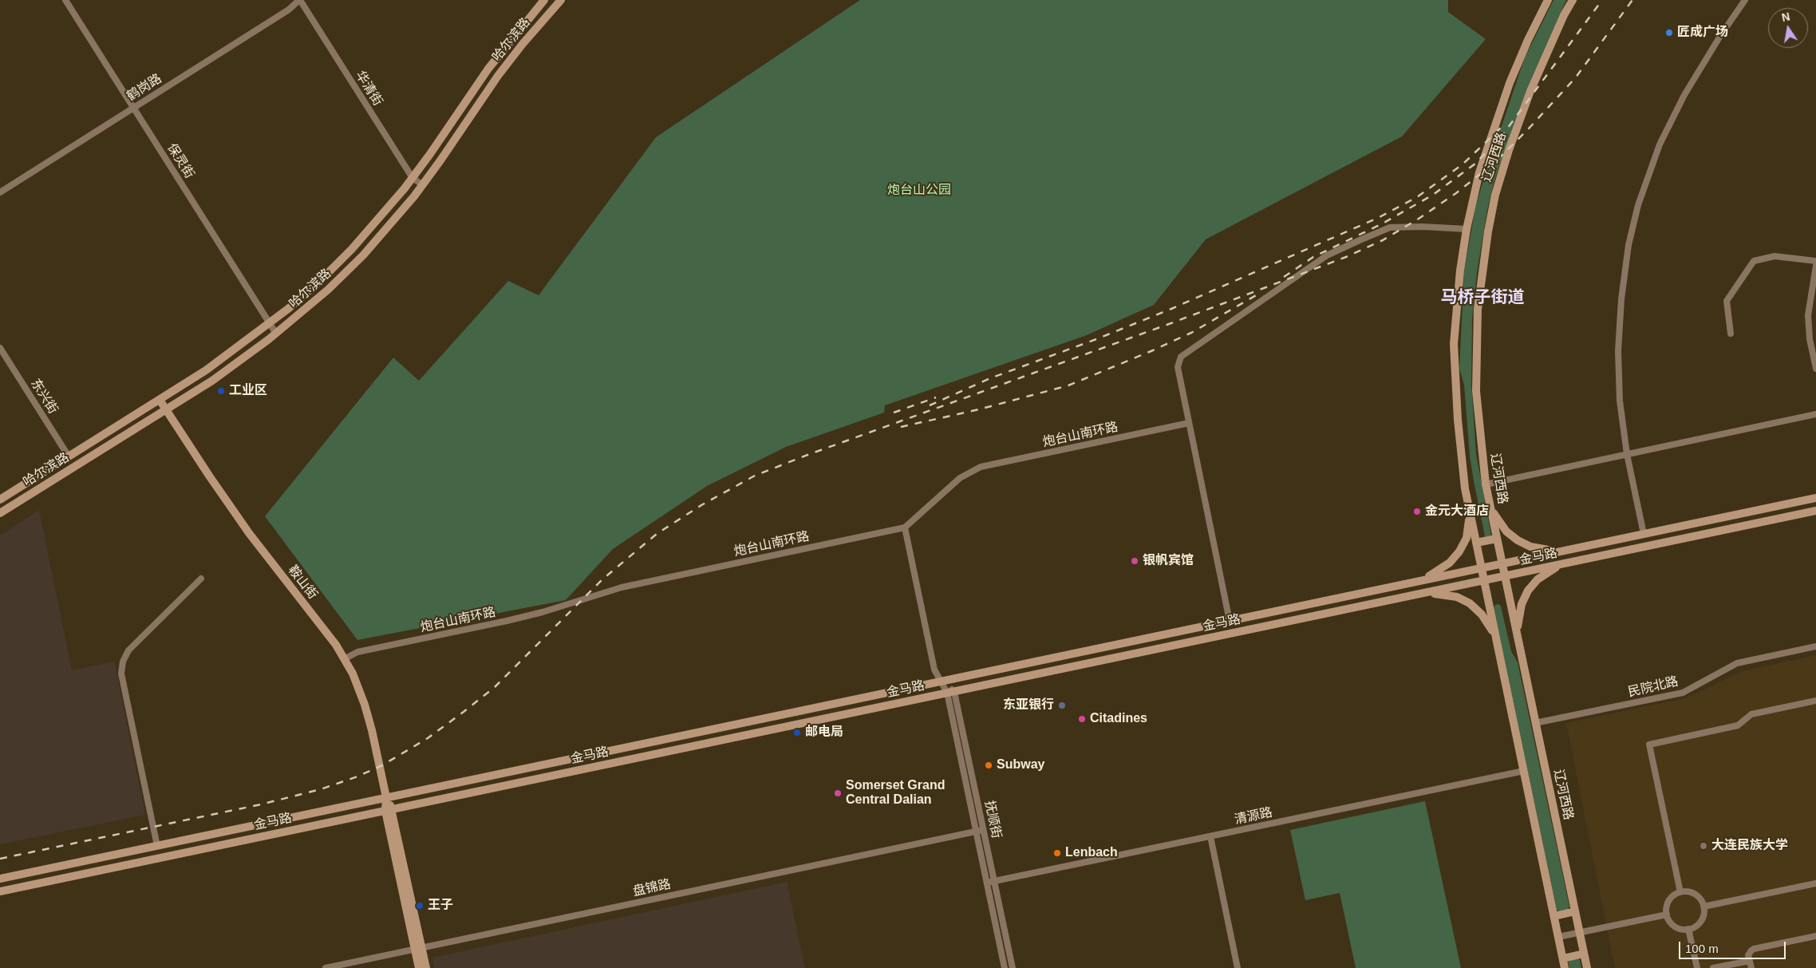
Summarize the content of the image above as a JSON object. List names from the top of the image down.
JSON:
{
  "streets": {
    "main road": [
      "哈尔滨路",
      "辽河西路",
      "金马路",
      "鞍山街"
    ],
    "street": [
      "鹤岗路",
      "华清街",
      "保灵街",
      "东兴街",
      "炮台山南环路",
      "民院北路",
      "清源路",
      "抚顺街",
      "盘锦路"
    ]
  },
  "crossings": [
    ["哈尔滨路", "华清街"],
    ["哈尔滨路", "保灵街"],
    ["哈尔滨路", "东兴街"],
    ["哈尔滨路", "鞍山街"],
    ["鹤岗路", "华清街"],
    ["鹤岗路", "保灵街"],
    ["辽河西路", "金马路"],
    ["辽河西路", "民院北路"],
    ["辽河西路", "清源路"],
    ["炮台山南环路", "鞍山街"],
    ["炮台山南环路", "抚顺街"],
    ["金马路", "鞍山街"],
    ["金马路", "抚顺街"],
    ["鞍山街", "盘锦路"],
    ["清源路", "抚顺街"],
    ["抚顺街", "盘锦路"]
  ],
  "districts": ["马桥子街道"],
  "parks": ["炮台山公园"],
  "places": [
    "匠成广场",
    "工业区",
    "金元大酒店",
    "银帆宾馆",
    "东亚银行",
    "Citadines",
    "邮电局",
    "Subway",
    "Somerset Grand Central Dalian",
    "大连民族大学",
    "Lenbach",
    "王子"
  ],
  "scale_bar": "100 m",
  "north": "top"
}
